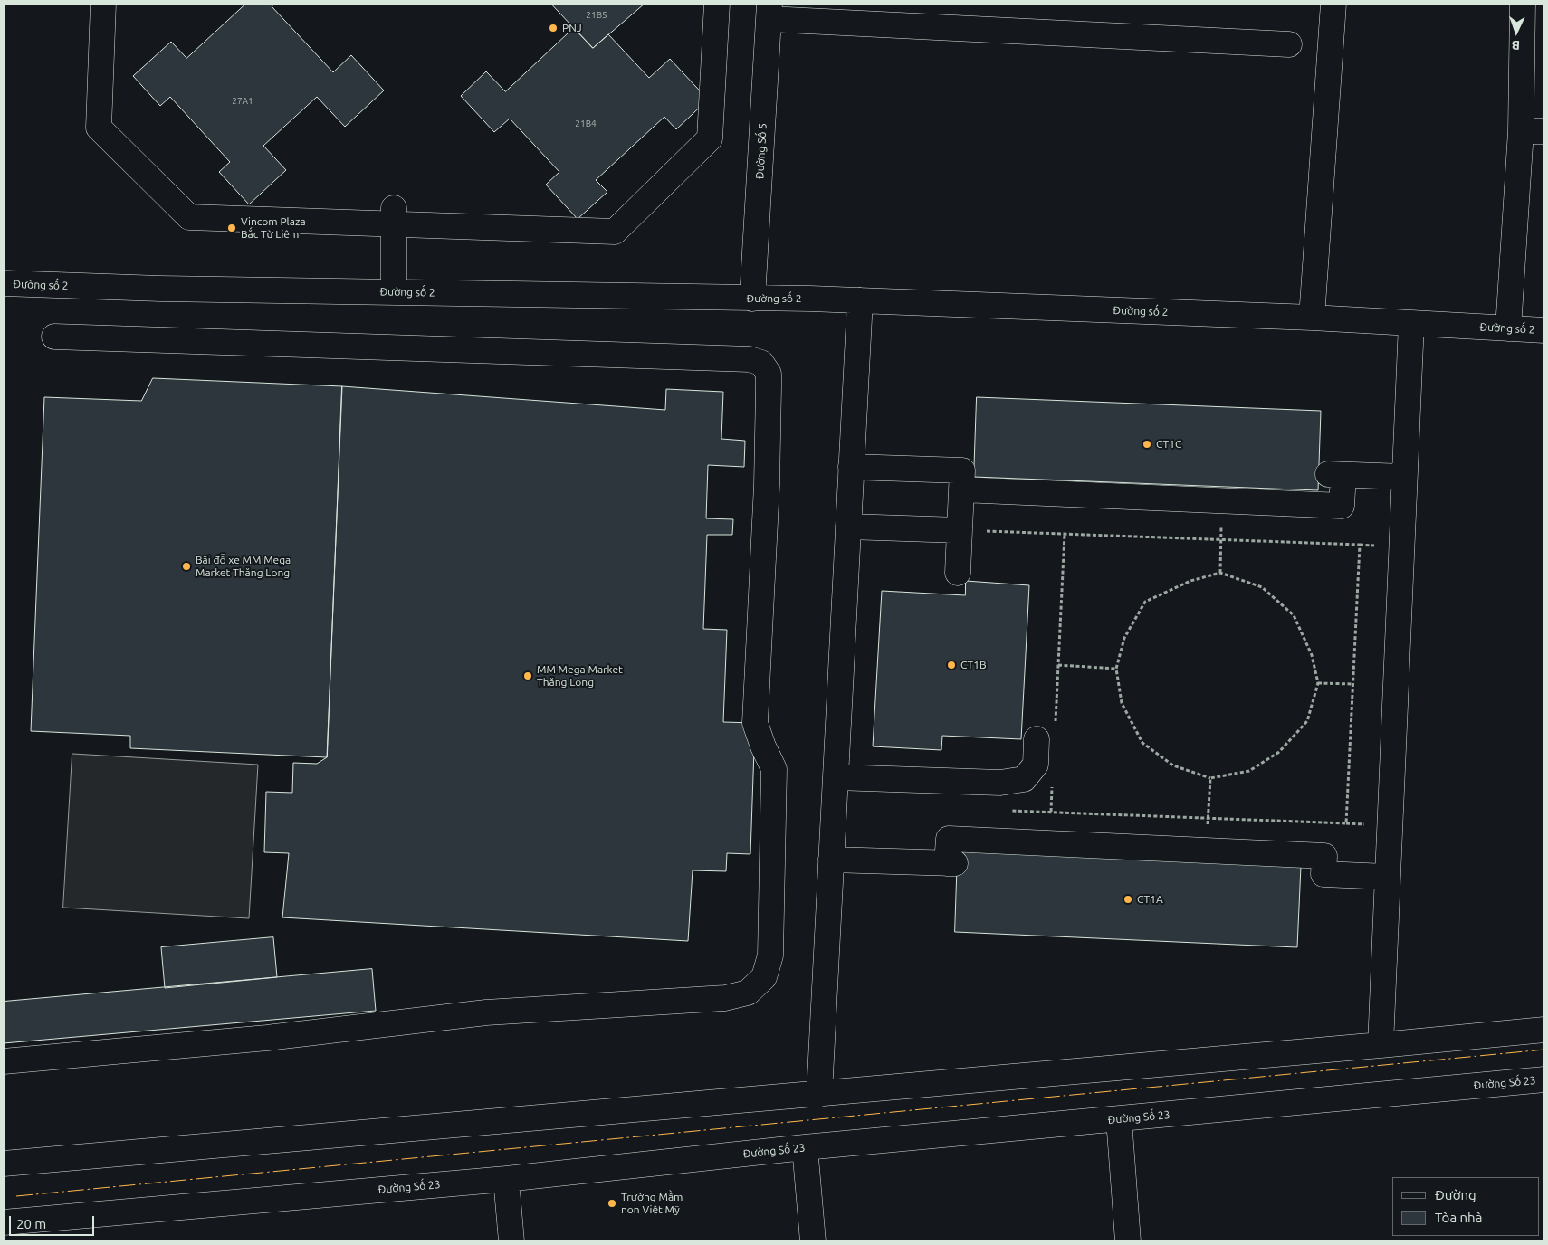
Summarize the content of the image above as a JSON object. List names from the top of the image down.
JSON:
{
  "streets": {
    "street": ["Đường Số 5", "Đường số 2", "Đường Số 23"]
  },
  "crossings": [
    ["Đường Số 5", "Đường số 2"]
  ],
  "places": [
    "PNJ",
    "Vincom Plaza Bắc Từ Liêm",
    "CT1C",
    "Bãi đỗ xe MM Mega Market Thăng Long",
    "CT1B",
    "MM Mega Market Thăng Long",
    "CT1A",
    "Trường Mầm non Việt Mỹ"
  ],
  "house_numbers": ["21B5", "27A1", "21B4"],
  "legend": ["Đường", "Tòa nhà"],
  "scale_bar": "20 m",
  "north": "bottom"
}
